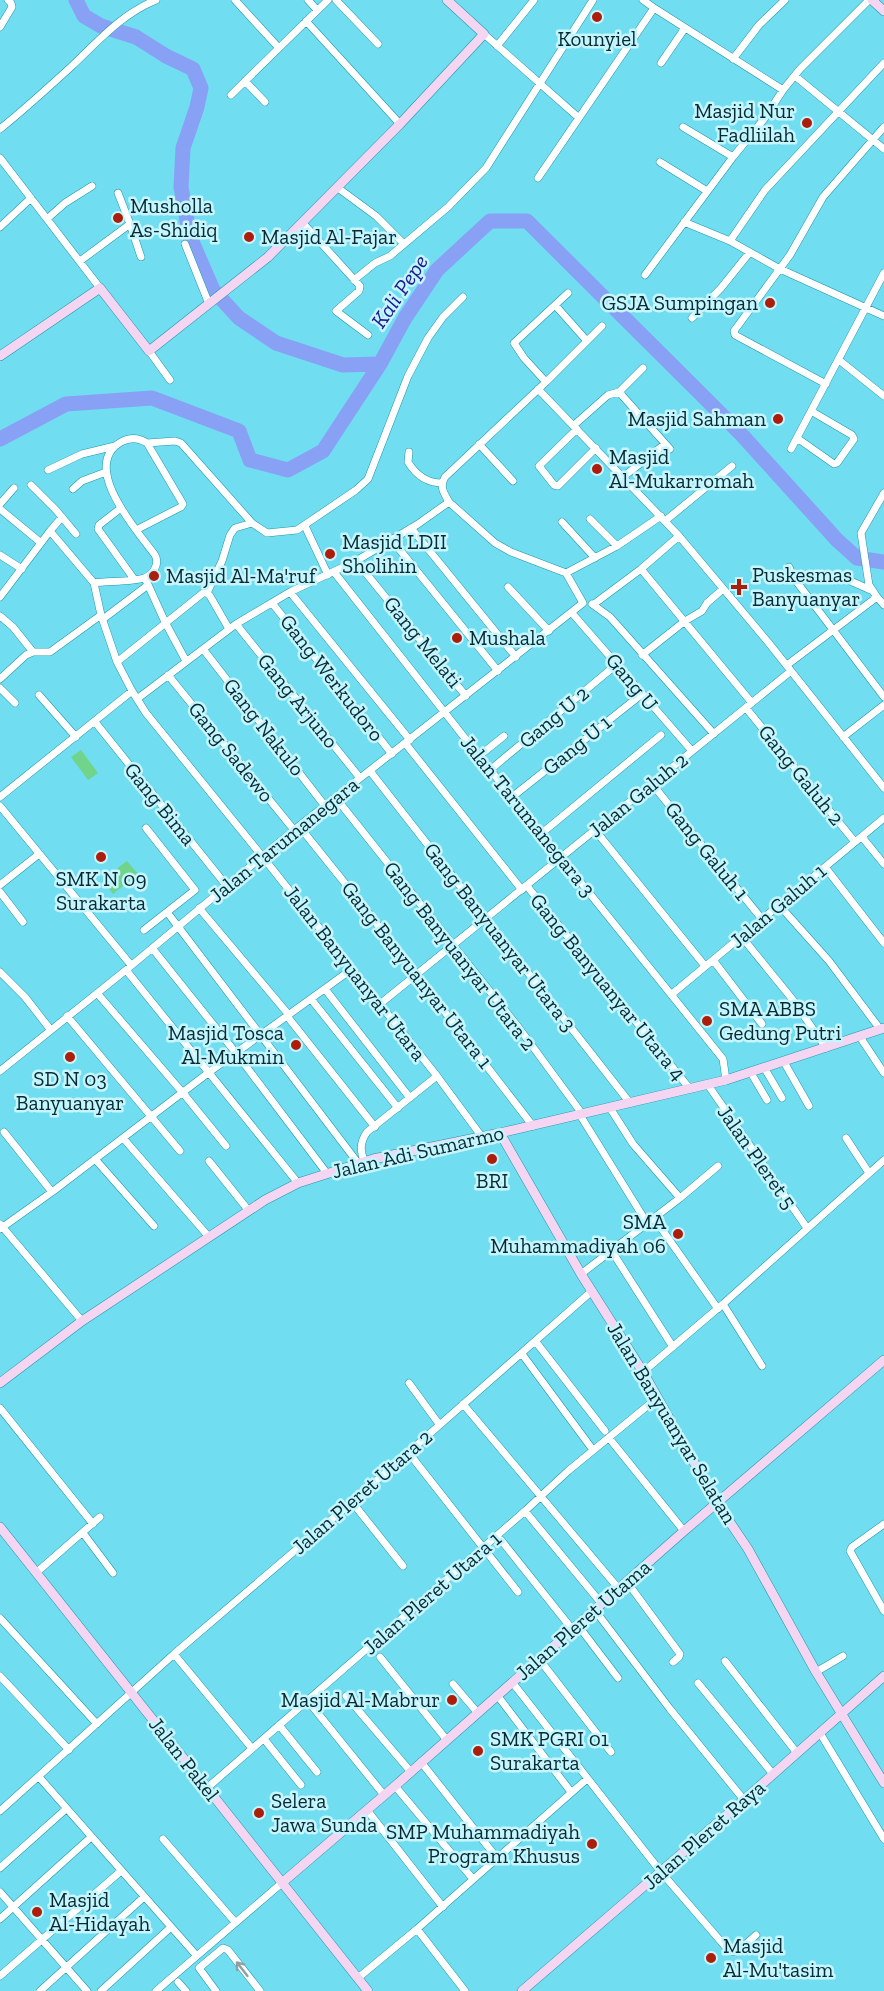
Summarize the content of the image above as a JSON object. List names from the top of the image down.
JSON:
{
  "streets": {
    "street": [
      "Gang Melati",
      "Gang Werkudoro",
      "Gang U",
      "Gang Arjuno",
      "Gang U 2",
      "Gang Nakulo",
      "Gang U 1",
      "Gang Sadewo",
      "Gang Galuh 2",
      "Jalan Galuh 2",
      "Gang Bima",
      "Jalan Tarumanegara 3",
      "Jalan Tarumanegara",
      "Gang Galuh 1",
      "Jalan Galuh 1",
      "Gang Banyuanyar Utara 3",
      "Gang Banyuanyar Utara 2",
      "Jalan Banyuanyar Utara",
      "Gang Banyuanyar Utara 1",
      "Gang Banyuanyar Utara 4",
      "Jalan Adi Sumarmo",
      "Jalan Pleret 5",
      "Jalan Banyuanyar Selatan",
      "Jalan Pleret Utara 2",
      "Jalan Pleret Utara 1",
      "Jalan Pleret Utama",
      "Jalan Pakel",
      "Jalan Pleret Raya"
    ]
  },
  "crossings": [
    ["Gang Melati", "Jalan Tarumanegara"],
    ["Gang Werkudoro", "Jalan Tarumanegara"],
    ["Gang U", "Gang U 2"],
    ["Gang U", "Gang U 1"],
    ["Gang U", "Jalan Galuh 2"],
    ["Gang U", "Jalan Tarumanegara"],
    ["Gang Arjuno", "Jalan Tarumanegara"],
    ["Gang U 2", "Jalan Tarumanegara 3"],
    ["Gang Nakulo", "Jalan Tarumanegara"],
    ["Gang U 1", "Jalan Tarumanegara 3"],
    ["Gang Sadewo", "Jalan Tarumanegara"],
    ["Gang Sadewo", "Gang Banyuanyar Utara 1"],
    ["Gang Galuh 2", "Jalan Galuh 2"],
    ["Gang Galuh 2", "Jalan Galuh 1"],
    ["Jalan Galuh 2", "Jalan Tarumanegara 3"],
    ["Jalan Galuh 2", "Gang Galuh 1"],
    ["Jalan Galuh 2", "Gang Banyuanyar Utara 3"],
    ["Jalan Galuh 2", "Gang Banyuanyar Utara 2"],
    ["Jalan Galuh 2", "Jalan Banyuanyar Utara"],
    ["Jalan Galuh 2", "Gang Banyuanyar Utara 1"],
    ["Jalan Galuh 2", "Gang Banyuanyar Utara 4"],
    ["Gang Bima", "Jalan Tarumanegara"],
    ["Jalan Tarumanegara 3", "Jalan Tarumanegara"],
    ["Jalan Tarumanegara 3", "Jalan Galuh 1"],
    ["Jalan Tarumanegara 3", "Jalan Adi Sumarmo"],
    ["Jalan Tarumanegara", "Gang Banyuanyar Utara 3"],
    ["Jalan Tarumanegara", "Gang Banyuanyar Utara 2"],
    ["Jalan Tarumanegara", "Jalan Banyuanyar Utara"],
    ["Jalan Tarumanegara", "Gang Banyuanyar Utara 1"],
    ["Jalan Tarumanegara", "Gang Banyuanyar Utara 4"],
    ["Gang Galuh 1", "Jalan Galuh 1"],
    ["Gang Banyuanyar Utara 3", "Jalan Adi Sumarmo"],
    ["Gang Banyuanyar Utara 2", "Jalan Adi Sumarmo"],
    ["Jalan Banyuanyar Utara", "Jalan Adi Sumarmo"],
    ["Gang Banyuanyar Utara 1", "Jalan Adi Sumarmo"],
    ["Gang Banyuanyar Utara 4", "Jalan Adi Sumarmo"],
    ["Jalan Adi Sumarmo", "Jalan Pleret 5"],
    ["Jalan Adi Sumarmo", "Jalan Banyuanyar Selatan"],
    ["Jalan Banyuanyar Selatan", "Jalan Pleret Utara 2"],
    ["Jalan Banyuanyar Selatan", "Jalan Pleret Utara 1"],
    ["Jalan Banyuanyar Selatan", "Jalan Pleret Utama"],
    ["Jalan Banyuanyar Selatan", "Jalan Pleret Raya"],
    ["Jalan Pleret Utara 2", "Jalan Pakel"],
    ["Jalan Pleret Utara 1", "Jalan Pakel"],
    ["Jalan Pleret Utama", "Jalan Pakel"]
  ],
  "water": ["Kali Pepe"],
  "places": {
    "other": [
      "Kounyiel",
      "Masjid Nur Fadliilah",
      "Musholla As-Shidiq",
      "Masjid Al-Fajar",
      "GSJA Sumpingan",
      "Masjid Sahman",
      "Masjid Al-Mukarromah",
      "Masjid LDII Sholihin",
      "Masjid Al-Ma'ruf",
      "Mushala",
      "SMK N 09 Surakarta",
      "SMA ABBS Gedung Putri",
      "Masjid Tosca Al-Mukmin",
      "SD N 03 Banyuanyar",
      "BRI",
      "SMA Muhammadiyah 06",
      "Masjid Al-Mabrur",
      "SMK PGRI 01 Surakarta",
      "Selera Jawa Sunda",
      "SMP Muhammadiyah Program Khusus",
      "Masjid Al-Hidayah",
      "Masjid Al-Mu'tasim"
    ],
    "health": ["Puskesmas Banyuanyar"]
  }
}
